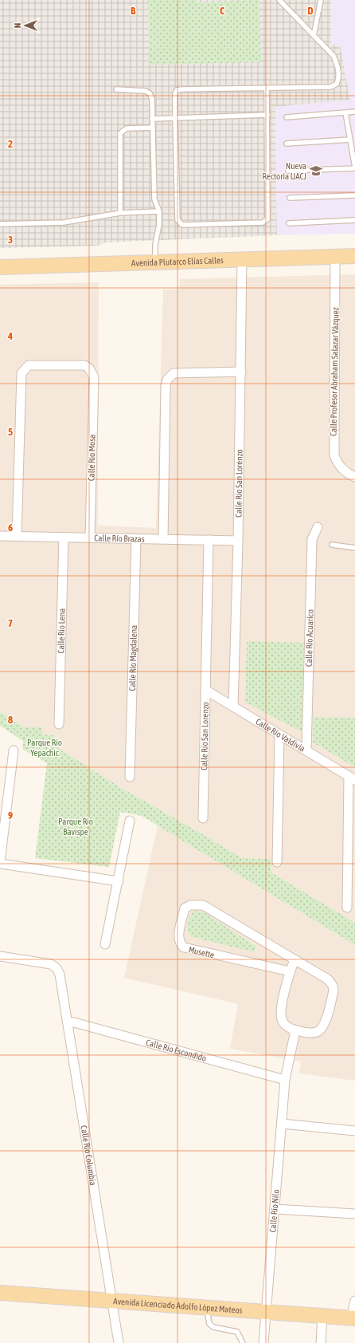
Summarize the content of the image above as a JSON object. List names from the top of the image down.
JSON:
{
  "streets": {
    "main road": ["Avenida Plutarco Elías Calles", "Avenida Licenciado Adolfo López Mateos"],
    "street": [
      "Calle Profesor Abraham Salazar Vázquez",
      "Calle Río Mosa",
      "Calle Río San Lorenzo",
      "Calle Río Brazas",
      "Calle Rio Lena",
      "Calle Río Acuarico",
      "Calle Río Magdalena",
      "Calle Río Valdivia",
      "Musette",
      "Calle Río Escondido",
      "Calle Río Columbia",
      "Calle Río Nilo"
    ]
  },
  "crossings": [
    ["Avenida Plutarco Elías Calles", "Calle Profesor Abraham Salazar Vázquez"],
    ["Avenida Plutarco Elías Calles", "Calle Río San Lorenzo"],
    ["Calle Río Mosa", "Calle Río Brazas"],
    ["Calle Río San Lorenzo", "Calle Río Brazas"],
    ["Calle Río San Lorenzo", "Calle Río Valdivia"],
    ["Calle Río Brazas", "Calle Rio Lena"],
    ["Calle Río Brazas", "Calle Río Magdalena"],
    ["Calle Río Acuarico", "Calle Río Valdivia"],
    ["Calle Río Escondido", "Calle Río Columbia"],
    ["Calle Río Escondido", "Calle Río Nilo"],
    ["Calle Río Columbia", "Avenida Licenciado Adolfo López Mateos"],
    ["Calle Río Nilo", "Avenida Licenciado Adolfo López Mateos"]
  ],
  "parks": ["Parque Rio Yepachic", "Parque Rio Bavispe"],
  "places": {
    "school or university": ["Nueva Rectoría UACJ"]
  },
  "north": "left",
  "grid": {
    "columns": ["B", "C", "D"],
    "rows": [
      "2",
      "3",
      "4",
      "5",
      "6",
      "7",
      "8",
      "9"
    ]
  }
}
